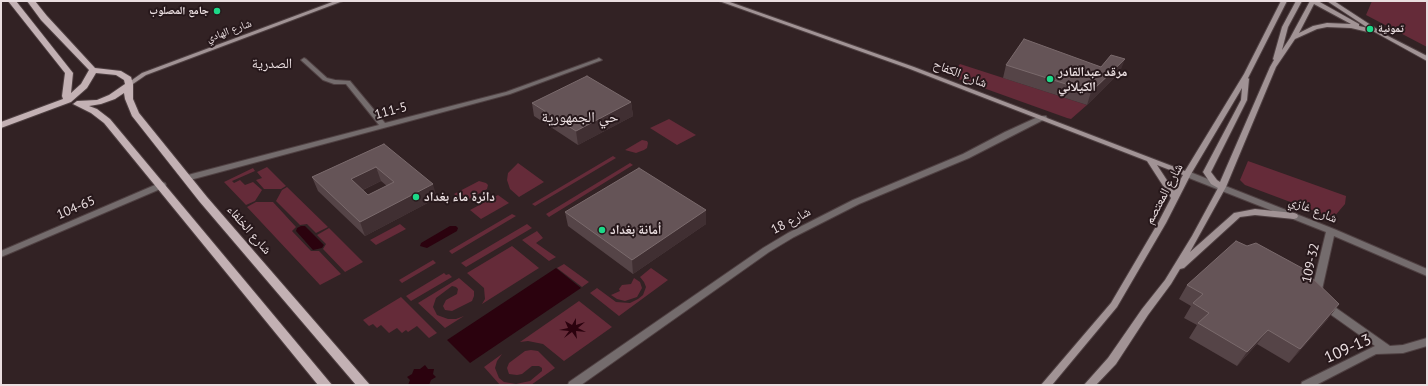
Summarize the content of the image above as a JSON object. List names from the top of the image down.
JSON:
{
  "streets": {
    "main road": [
      "شارع الهادي",
      "شارع الكفاح",
      "شارع المعتصم",
      "شارع الخلفاء"
    ],
    "street": [
      "111-5",
      "104-65",
      "شارع غازي",
      "شارع 18",
      "109-32",
      "109-13"
    ]
  },
  "crossings": [
    ["شارع الهادي", "شارع الخلفاء"],
    ["شارع الكفاح", "شارع المعتصم"],
    ["شارع الكفاح", "شارع غازي"],
    ["شارع الكفاح", "شارع 18"],
    ["111-5", "شارع الخلفاء"],
    ["شارع المعتصم", "شارع غازي"],
    ["شارع غازي", "109-32"],
    ["109-32", "109-13"]
  ],
  "districts": ["الصدرية", "حي الجمهورية"],
  "places": [
    "جامع المصلوب",
    "تمونية",
    "مرقد عبدالقادر الكيلاني",
    "دائرة ماء بغداد",
    "أمانة بغداد"
  ]
}
